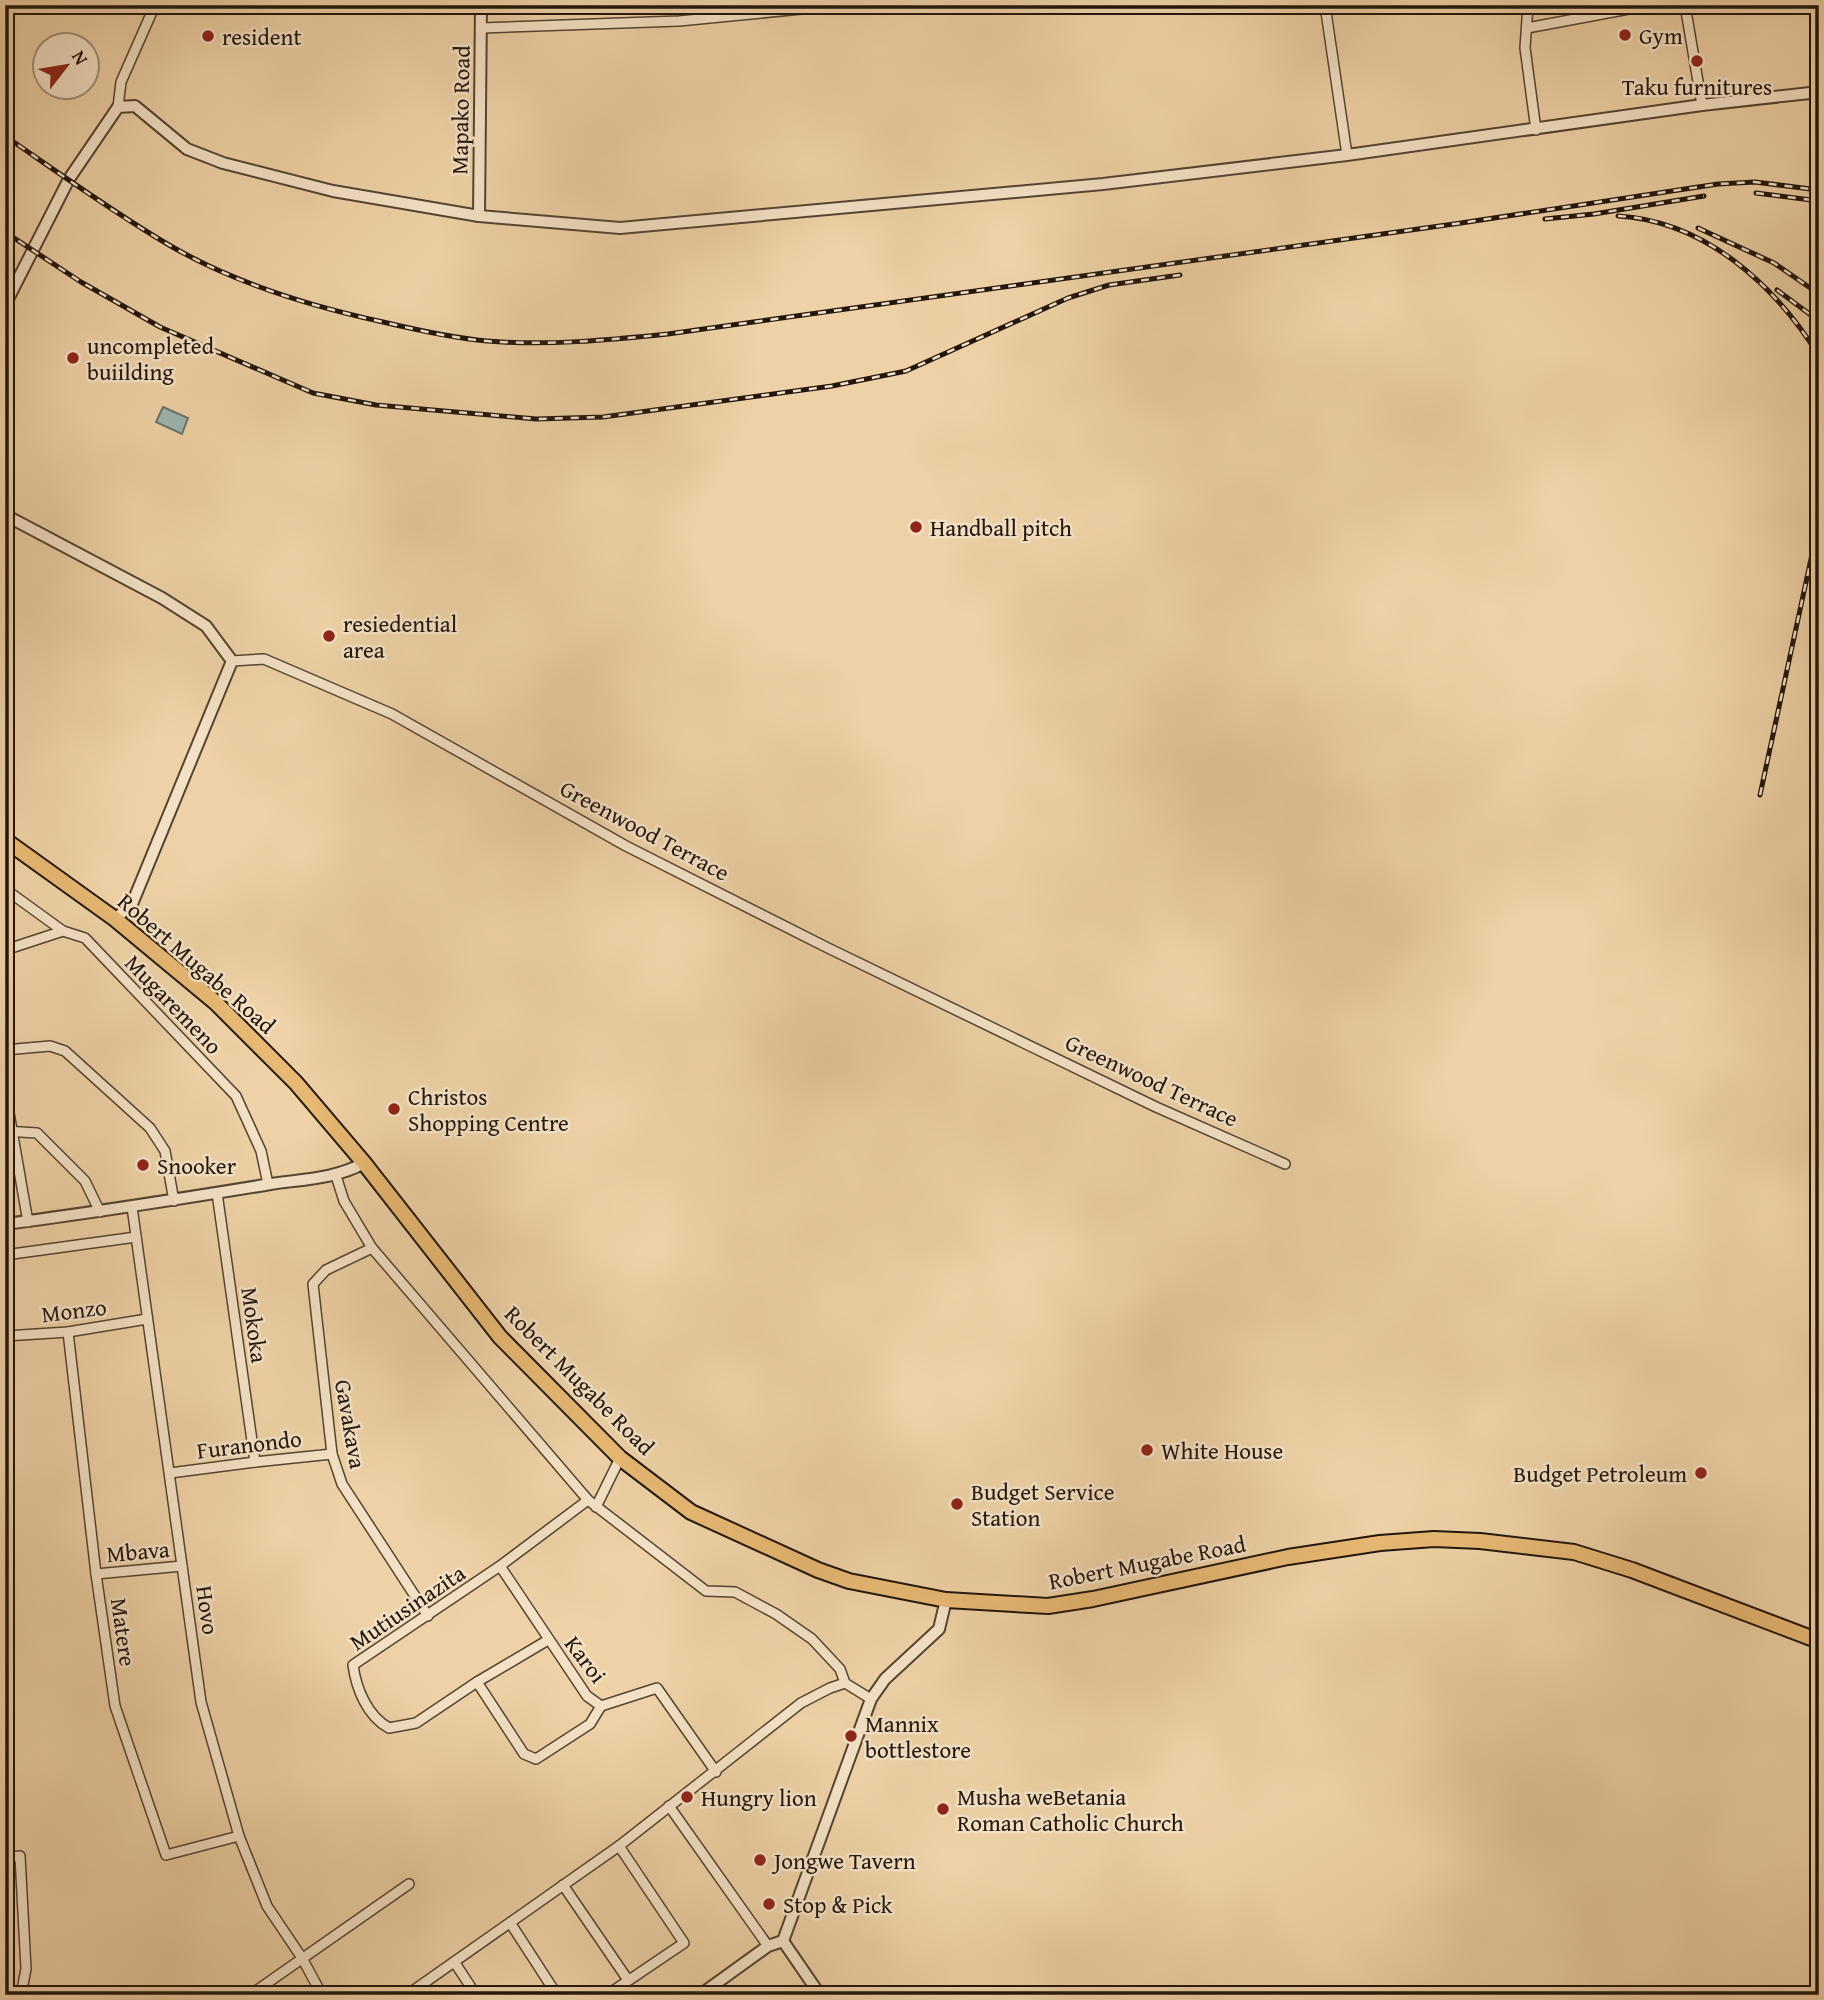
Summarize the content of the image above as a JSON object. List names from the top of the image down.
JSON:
{
  "streets": {
    "main road": ["Robert Mugabe Road"],
    "street": [
      "Mapako Road",
      "Greenwood Terrace",
      "Mugaremeno",
      "Monzo",
      "Mokoka",
      "Gavakava",
      "Furanondo",
      "Mbava",
      "Mutiusinazita",
      "Hovo",
      "Matere",
      "Karoi"
    ]
  },
  "crossings": [
    ["Monzo", "Hovo"],
    ["Monzo", "Matere"],
    ["Mokoka", "Furanondo"],
    ["Gavakava", "Furanondo"],
    ["Gavakava", "Mutiusinazita"],
    ["Furanondo", "Hovo"],
    ["Mbava", "Hovo"],
    ["Mbava", "Matere"],
    ["Mutiusinazita", "Karoi"],
    ["Hovo", "Matere"]
  ],
  "places": [
    "Gym",
    "resident",
    "Taku furnitures",
    "uncompleted buiilding",
    "Handball pitch",
    "resiedential area",
    "Christos Shopping Centre",
    "Snooker",
    "White House",
    "Budget Petroleum",
    "Budget Service Station",
    "Mannix bottlestore",
    "Hungry lion",
    "Musha weBetania Roman Catholic Church",
    "Jongwe Tavern",
    "Stop & Pick"
  ],
  "north": "top right"
}
